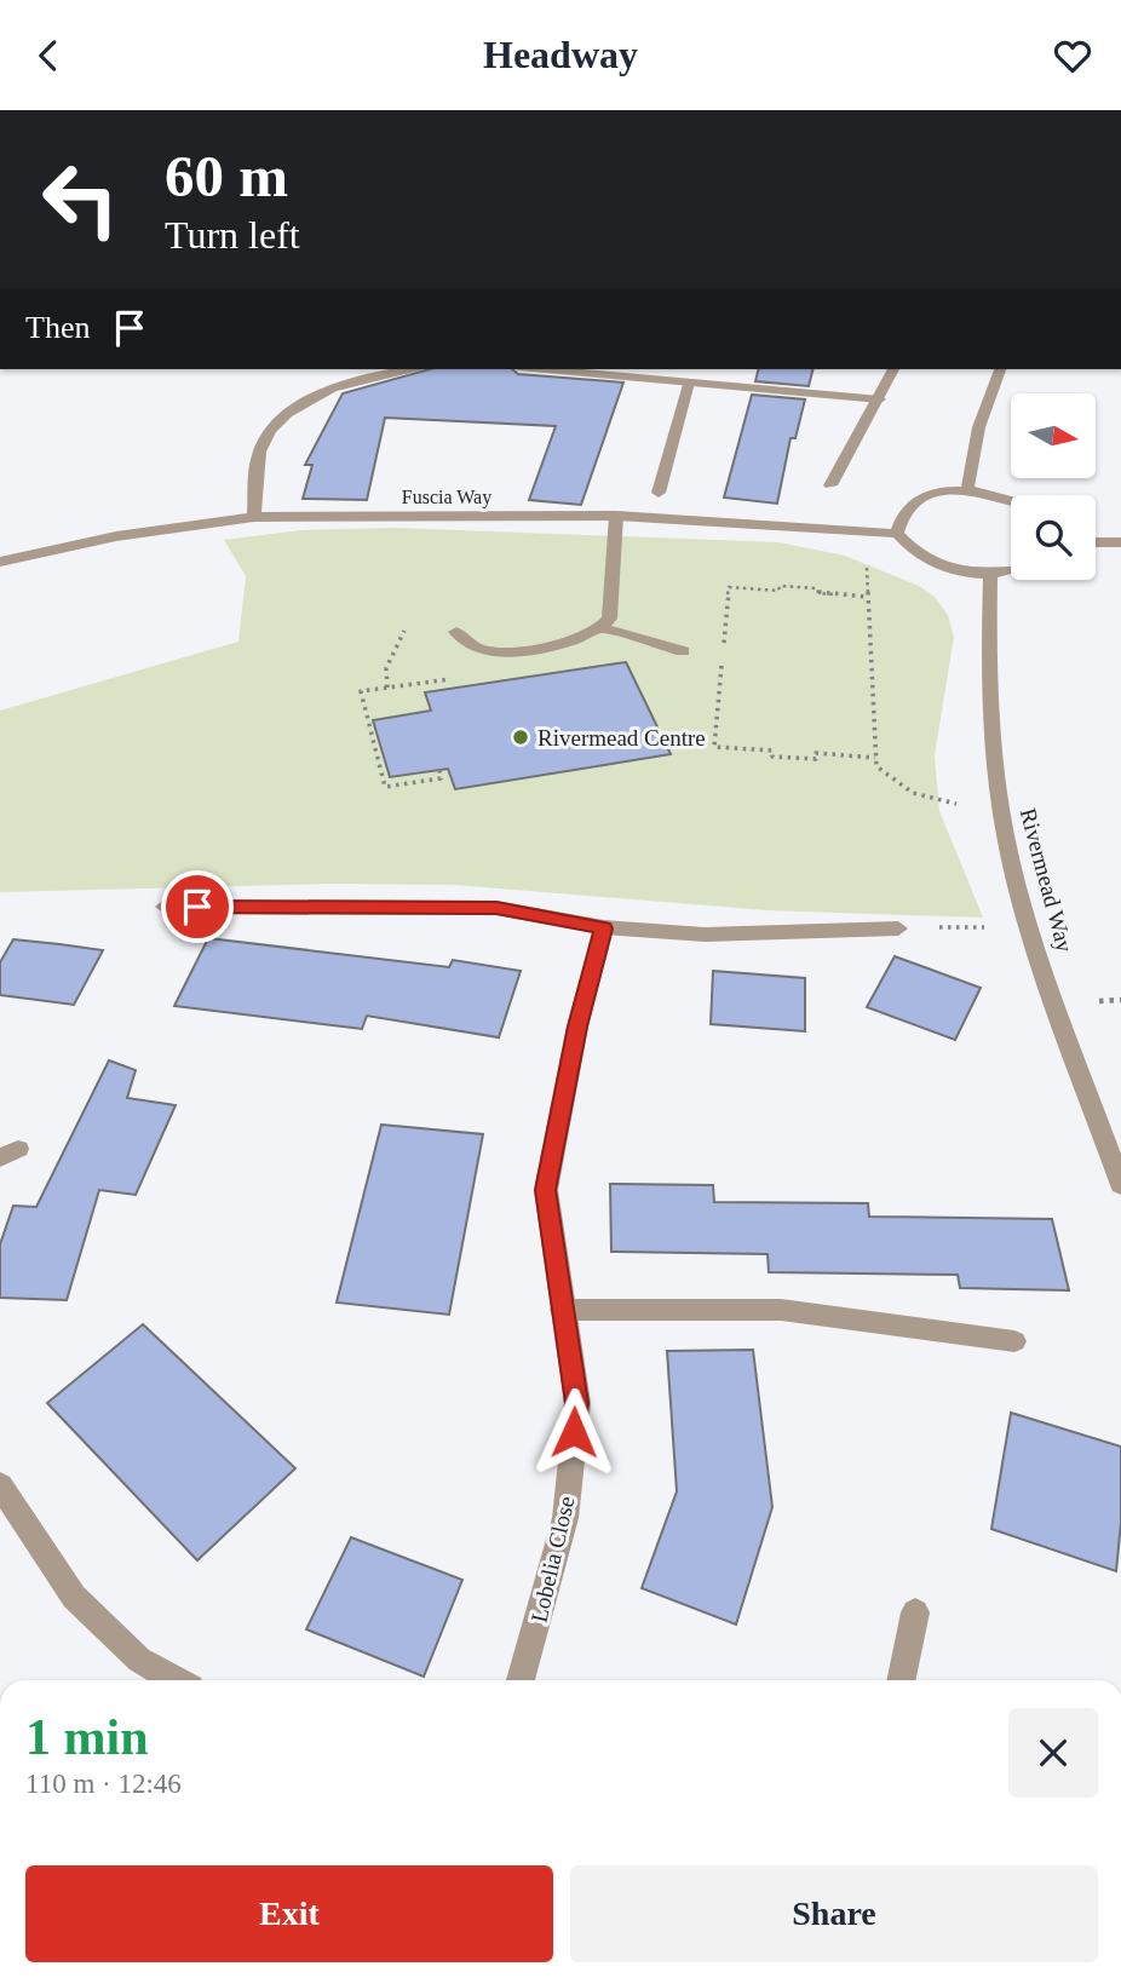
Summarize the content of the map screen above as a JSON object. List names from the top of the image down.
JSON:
{
  "streets": {
    "street": ["Fuscia Way", "Rivermead Way", "Lobelia Close"]
  },
  "places": ["Rivermead Centre"],
  "north": "right",
  "page": {
    "header": "Headway",
    "turn": ["60 m", "Turn left"],
    "then": "Then",
    "heading": ["1 min", "110 m · 12:46"],
    "buttons": ["Exit", "Share"]
  }
}
